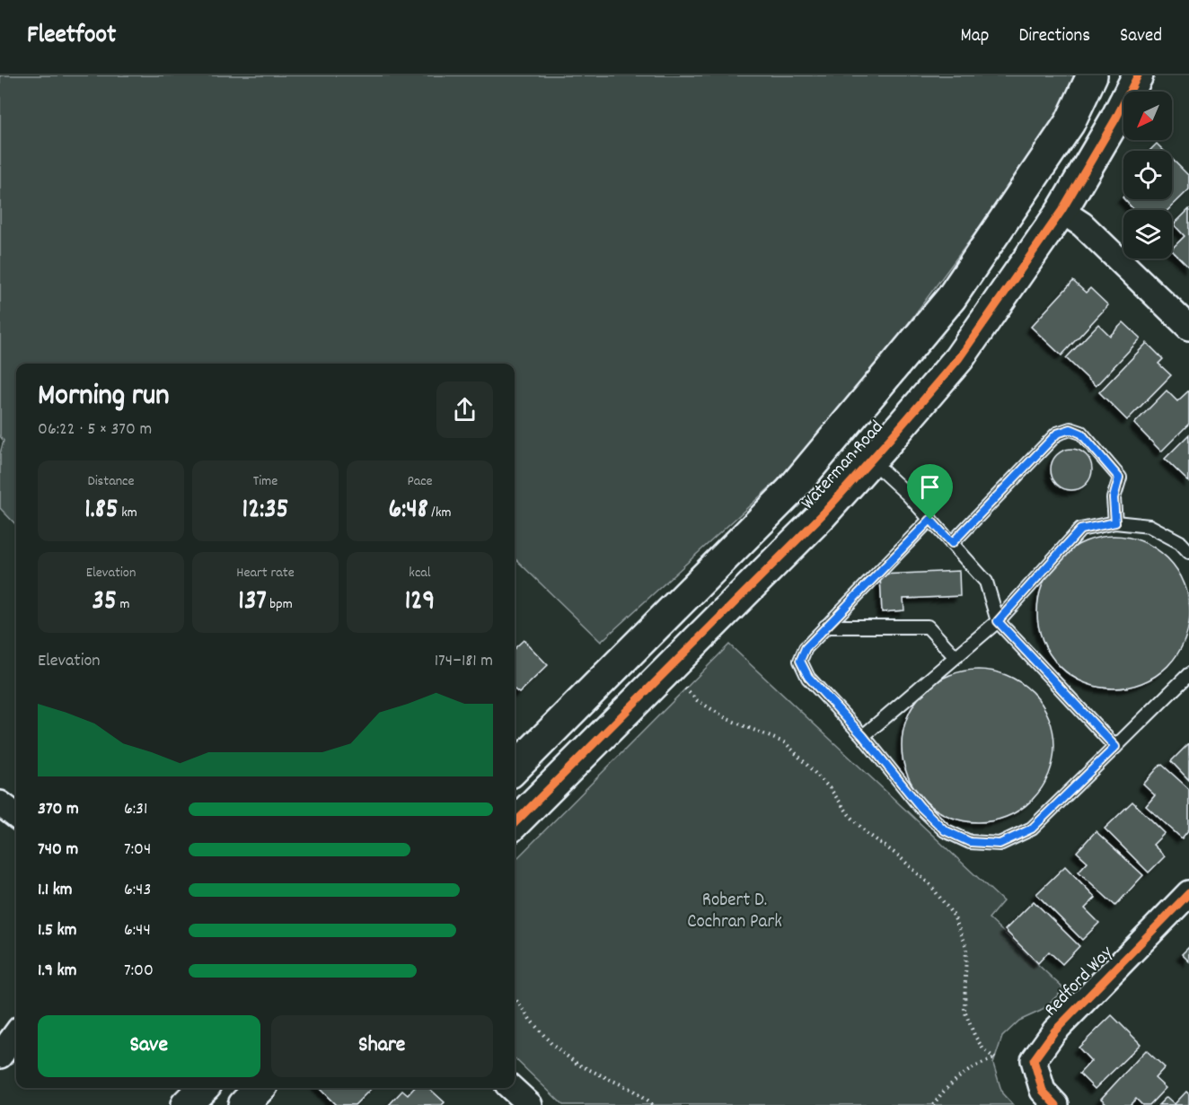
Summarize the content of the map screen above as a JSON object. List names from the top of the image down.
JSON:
{
  "streets": {
    "street": ["Waterman Road", "Redford Way"]
  },
  "parks": ["Robert D. Cochran Park"],
  "north": "bottom left",
  "page": {
    "header": "Fleetfoot",
    "nav": ["Map", "Directions", "Saved"],
    "heading": ["Morning run", "06:22 · 5 × 370 m"],
    "stats": [
      ["Distance", "1.85 km"],
      ["Time", "12:35"],
      ["Pace", "6:48 /km"],
      ["Elevation", "35 m"],
      ["Heart rate", "137 bpm"],
      ["kcal", "129"]
    ],
    "chart": ["Elevation", "174–181 m"],
    "list": [
      {
        "name": "370 m",
        "note": "6:31"
      },
      {
        "name": "740 m",
        "note": "7:04"
      },
      {
        "name": "1.1 km",
        "note": "6:43"
      },
      {
        "name": "1.5 km",
        "note": "6:44"
      },
      {
        "name": "1.9 km",
        "note": "7:00"
      }
    ],
    "buttons": ["Save", "Share"]
  }
}
